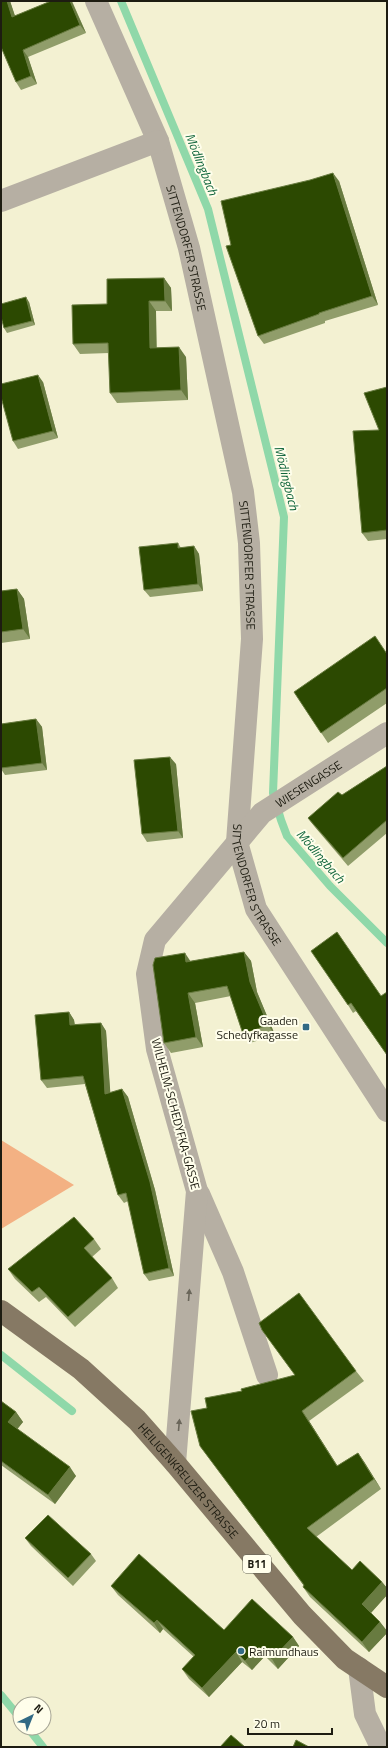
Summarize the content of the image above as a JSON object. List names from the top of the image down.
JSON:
{
  "streets": {
    "main road": ["HEILIGENKREUZER STRASSE", "B11"],
    "street": ["SITTENDORFER STRASSE", "WIESENGASSE", "WILHELM-SCHEDYFKA-GASSE"]
  },
  "crossings": [
    ["SITTENDORFER STRASSE", "WIESENGASSE"],
    ["SITTENDORFER STRASSE", "WILHELM-SCHEDYFKA-GASSE"],
    ["WIESENGASSE", "WILHELM-SCHEDYFKA-GASSE"],
    ["WILHELM-SCHEDYFKA-GASSE", "HEILIGENKREUZER STRASSE"],
    ["HEILIGENKREUZER STRASSE", "B11"]
  ],
  "water": ["Mödlingbach"],
  "places": {
    "transit": ["Gaaden Schedyfkagasse"],
    "other": ["Raimundhaus"]
  },
  "scale_bar": "20 m",
  "north": "top right"
}
